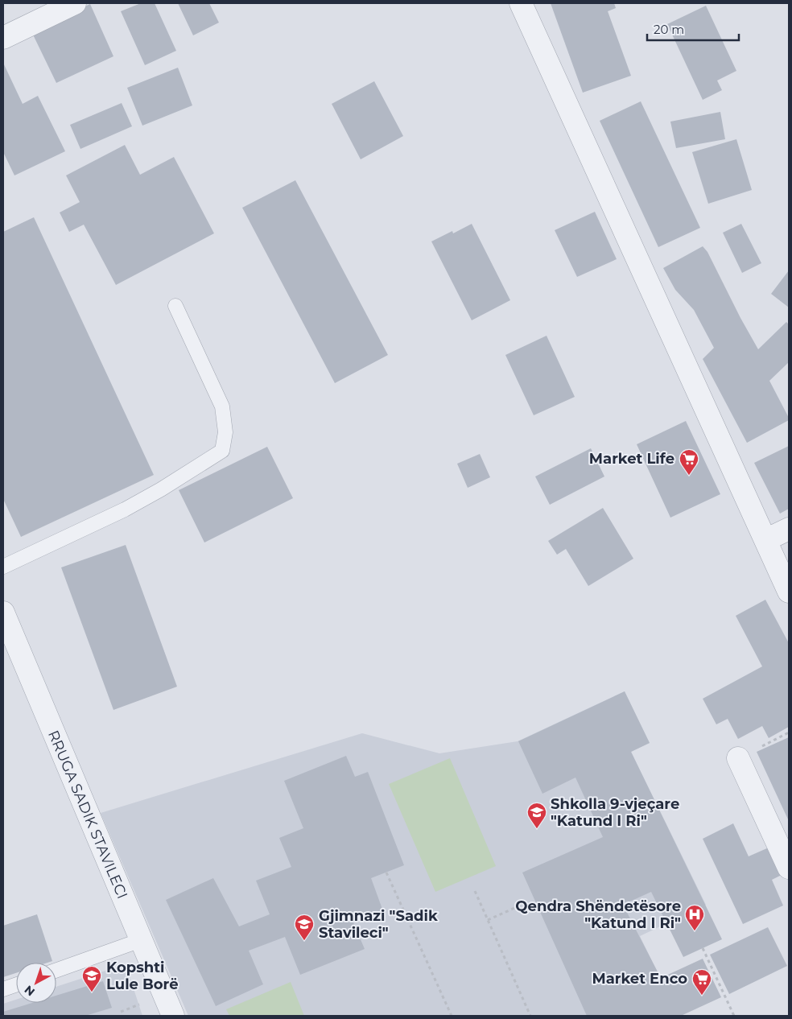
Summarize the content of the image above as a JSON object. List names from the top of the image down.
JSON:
{
  "streets": {
    "street": ["RRUGA SADIK STAVILECI"]
  },
  "places": {
    "supermarket": ["Market Life", "Market Enco"],
    "school or university": ["Shkolla 9-vjeçare \"Katund I Ri\"", "Gjimnazi \"Sadik Stavileci\"", "Kopshti Lule Borë"],
    "hospital": ["Qendra Shëndetësore \"Katund I Ri\""]
  },
  "scale_bar": "20 m",
  "north": "bottom left"
}
